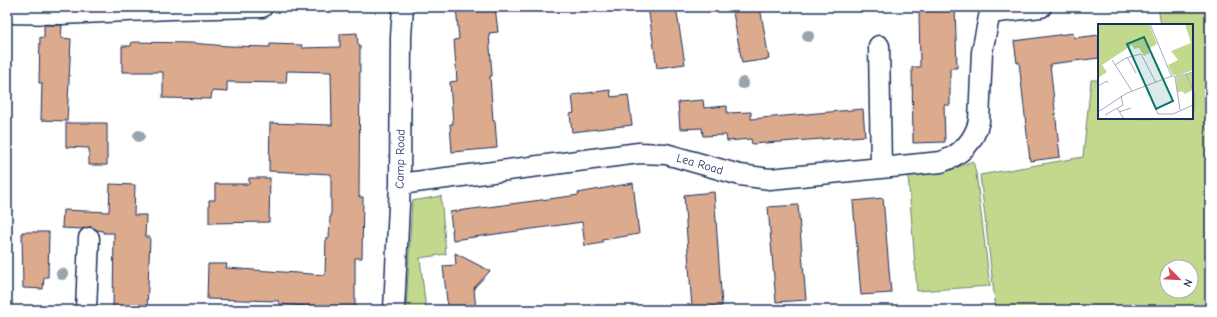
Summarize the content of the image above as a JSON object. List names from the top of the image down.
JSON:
{
  "streets": {
    "street": ["Camp Road", "Lea Road"]
  },
  "crossings": [
    ["Camp Road", "Lea Road"]
  ],
  "north": "bottom right"
}
